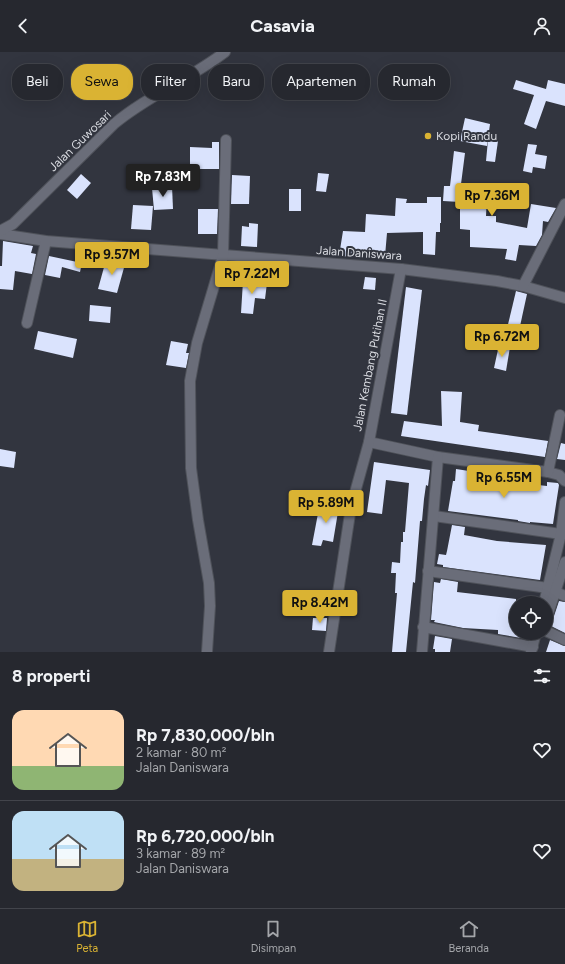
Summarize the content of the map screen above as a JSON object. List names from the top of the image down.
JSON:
{
  "streets": {
    "street": ["Jalan Guwosari", "Jalan Daniswara", "Jalan Kembang Putihan II"]
  },
  "crossings": [
    ["Jalan Daniswara", "Jalan Kembang Putihan II"]
  ],
  "places": ["Kopi Randu"],
  "page": {
    "header": "Casavia",
    "chip": [
      "Beli",
      "Sewa",
      "Filter",
      "Baru",
      "Apartemen",
      "Rumah"
    ],
    "price": [
      "Rp 7.83M",
      "Rp 7.36M",
      "Rp 9.57M",
      "Rp 7.22M",
      "Rp 6.72M",
      "Rp 6.55M",
      "Rp 5.89M",
      "Rp 8.42M"
    ],
    "heading": "8 properti",
    "list": [
      {
        "name": "Rp 7,830,000/bln",
        "note": "2 kamar · 80 m² · Jalan Daniswara"
      },
      {
        "name": "Rp 6,720,000/bln",
        "note": "3 kamar · 89 m² · Jalan Daniswara"
      }
    ],
    "tabs": ["Peta", "Disimpan", "Beranda"]
  }
}
